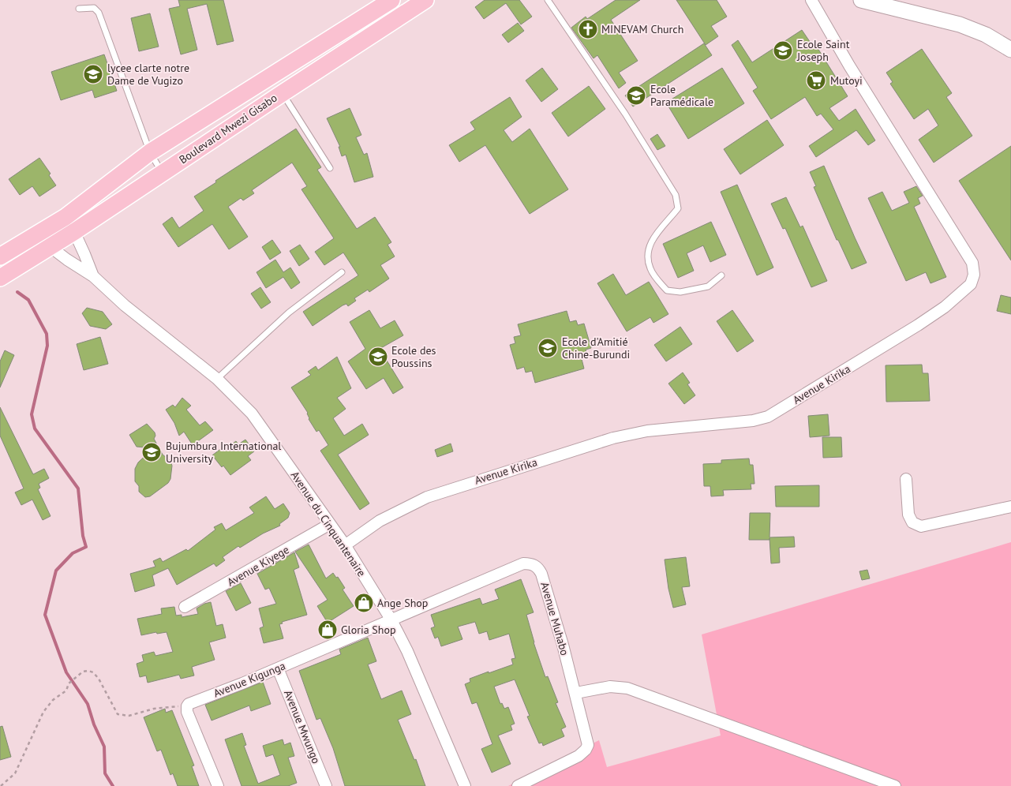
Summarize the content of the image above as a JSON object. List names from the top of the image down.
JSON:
{
  "streets": {
    "main road": ["Boulevard Mwezi Gisabo"],
    "street": [
      "Avenue Kirika",
      "Avenue du Cinquantenaire",
      "Avenue Kiyege",
      "Avenue Muhabo",
      "Avenue Kigunga",
      "Avenue Mwungo"
    ]
  },
  "crossings": [
    ["Avenue Kirika", "Avenue du Cinquantenaire"],
    ["Avenue du Cinquantenaire", "Avenue Kiyege"],
    ["Avenue du Cinquantenaire", "Avenue Muhabo"],
    ["Avenue du Cinquantenaire", "Avenue Kigunga"],
    ["Avenue Muhabo", "Avenue Kigunga"],
    ["Avenue Kigunga", "Avenue Mwungo"]
  ],
  "places": {
    "church": ["MINEVAM Church"],
    "school or university": [
      "Ecole Saint Joseph",
      "lycee clarte notre Dame de Vugizo",
      "Ecole Paramédicale",
      "Ecole d'Amitié Chine-Burundi",
      "Ecole des Poussins",
      "Bujumbura International University"
    ],
    "supermarket": ["Mutoyi"],
    "shop": ["Ange Shop", "Gloria Shop"]
  }
}
